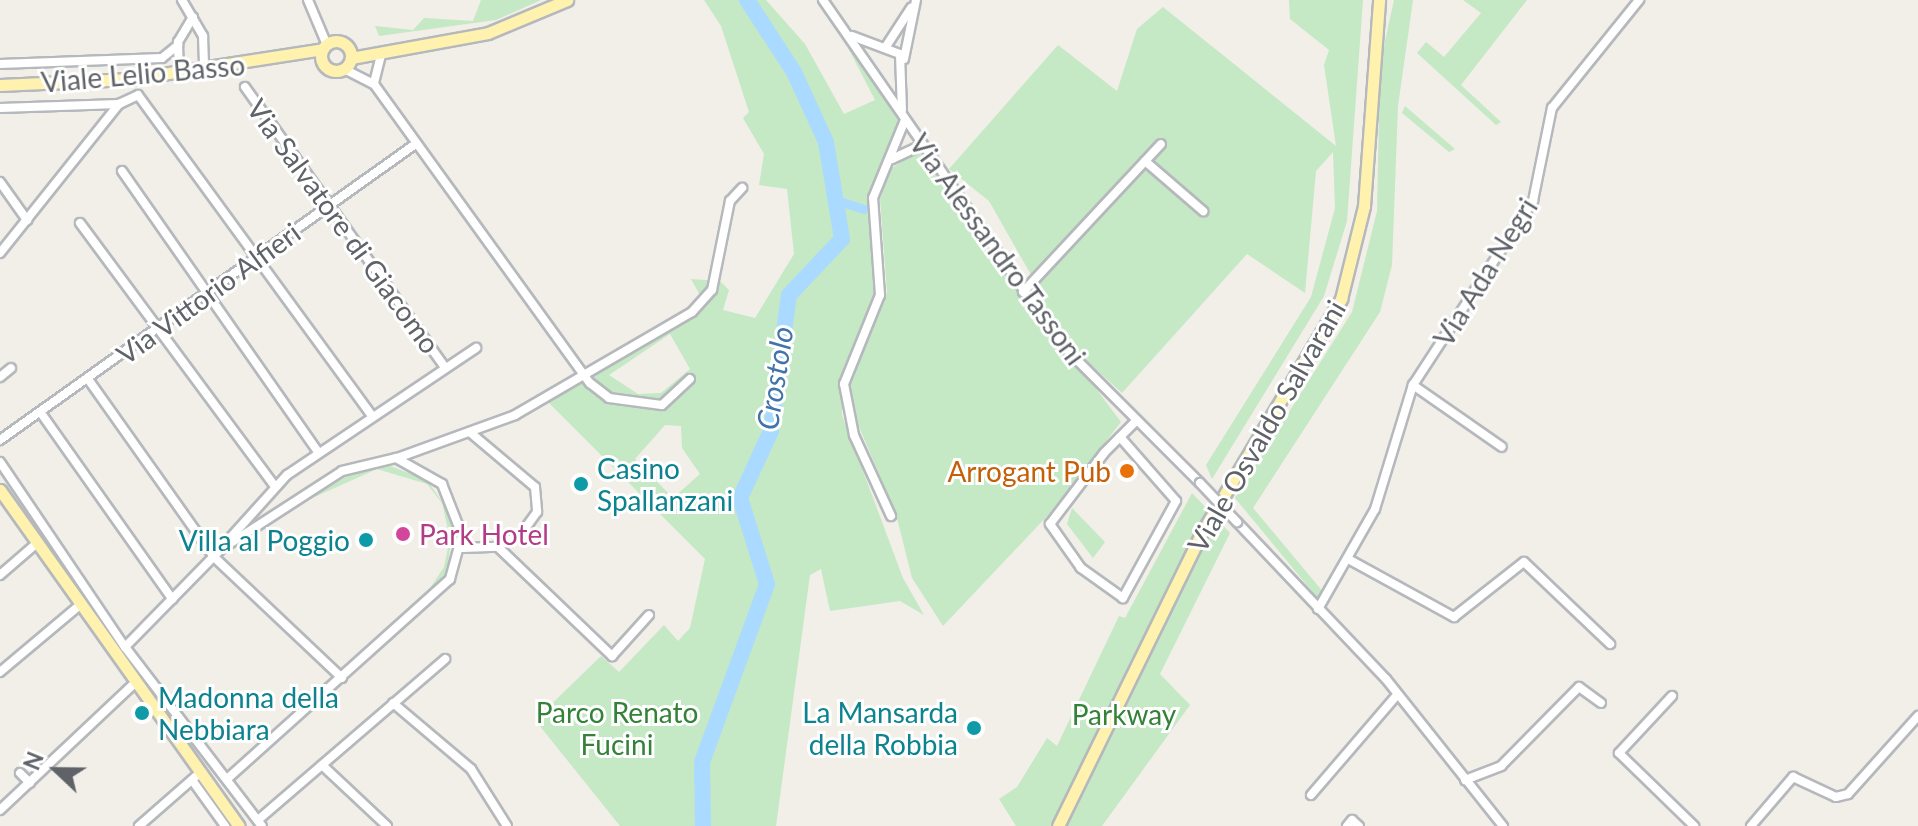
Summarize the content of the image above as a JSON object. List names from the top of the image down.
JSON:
{
  "streets": {
    "main road": ["Viale Lelio Basso", "Viale Osvaldo Salvarani"],
    "street": [
      "Via Salvatore di Giacomo",
      "Via Alessandro Tassoni",
      "Via Ada Negri",
      "Via Vittorio Alfieri"
    ]
  },
  "crossings": [
    ["Via Salvatore di Giacomo", "Via Vittorio Alfieri"],
    ["Via Alessandro Tassoni", "Via Ada Negri"]
  ],
  "water": ["Crostolo"],
  "parks": ["Parco Renato Fucini", "Parkway"],
  "places": [
    "Arrogant Pub",
    "Casino Spallanzani",
    "Park Hotel",
    "Villa al Poggio",
    "Madonna della Nebbiara",
    "La Mansarda della Robbia"
  ],
  "north": "left"
}
